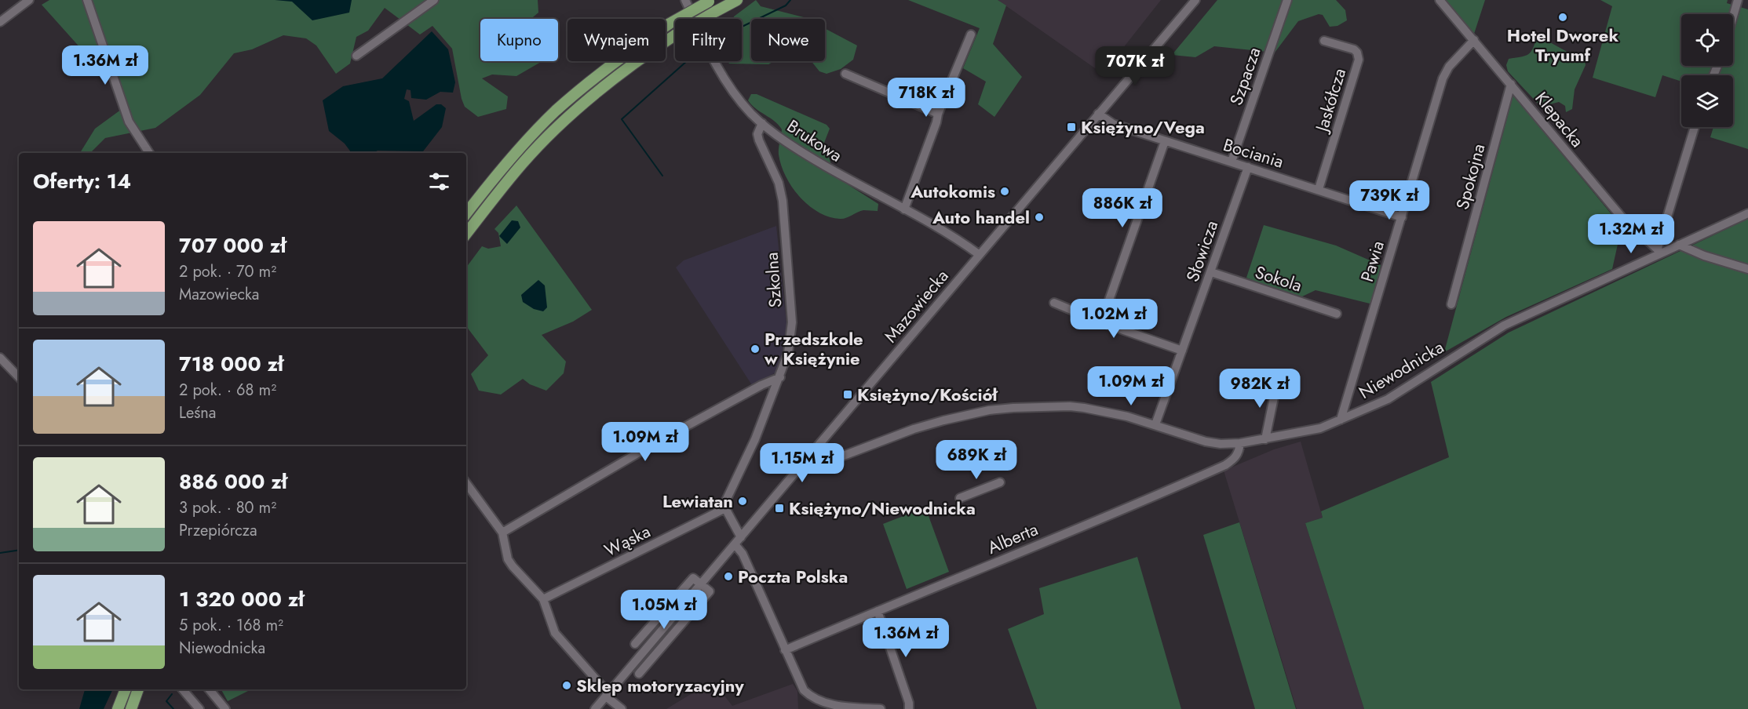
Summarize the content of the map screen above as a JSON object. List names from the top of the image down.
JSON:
{
  "streets": {
    "street": [
      "Szpacza",
      "Jaskółcza",
      "Klepacka",
      "Brukowa",
      "Bociania",
      "Spokojna",
      "Słowicza",
      "Pawia",
      "Sokola",
      "Szkolna",
      "Mazowiecka",
      "Niewodnicka",
      "Alberta",
      "Wąska"
    ]
  },
  "crossings": [
    ["Szpacza", "Bociania"],
    ["Jaskółcza", "Bociania"],
    ["Klepacka", "Spokojna"],
    ["Klepacka", "Pawia"],
    ["Klepacka", "Niewodnicka"],
    ["Brukowa", "Szkolna"],
    ["Brukowa", "Mazowiecka"],
    ["Bociania", "Słowicza"],
    ["Bociania", "Pawia"],
    ["Bociania", "Mazowiecka"],
    ["Słowicza", "Sokola"],
    ["Słowicza", "Niewodnicka"],
    ["Pawia", "Niewodnicka"],
    ["Szkolna", "Wąska"],
    ["Mazowiecka", "Niewodnicka"],
    ["Niewodnicka", "Alberta"]
  ],
  "places": {
    "other": [
      "Hotel Dworek Tryumf",
      "Autokomis",
      "Auto handel",
      "Przedszkole w Księżynie",
      "Lewiatan",
      "Poczta Polska",
      "Sklep motoryzacyjny"
    ],
    "transit": ["Księżyno/Vega", "Księżyno/Kościół", "Księżyno/Niewodnicka"]
  },
  "page": {
    "chip": [
      "Kupno",
      "Wynajem",
      "Filtry",
      "Nowe"
    ],
    "price": [
      "1.36M zł",
      "707K zł",
      "718K zł",
      "739K zł",
      "886K zł",
      "1.32M zł",
      "1.02M zł",
      "1.09M zł",
      "982K zł",
      "1.09M zł",
      "689K zł",
      "1.15M zł",
      "1.05M zł",
      "1.36M zł"
    ],
    "heading": "Oferty: 14",
    "list": [
      {
        "name": "707 000 zł",
        "note": "2 pok. · 70 m² · Mazowiecka"
      },
      {
        "name": "718 000 zł",
        "note": "2 pok. · 68 m² · Leśna"
      },
      {
        "name": "886 000 zł",
        "note": "3 pok. · 80 m² · Przepiórcza"
      },
      {
        "name": "1 320 000 zł",
        "note": "5 pok. · 168 m² · Niewodnicka"
      }
    ]
  }
}
